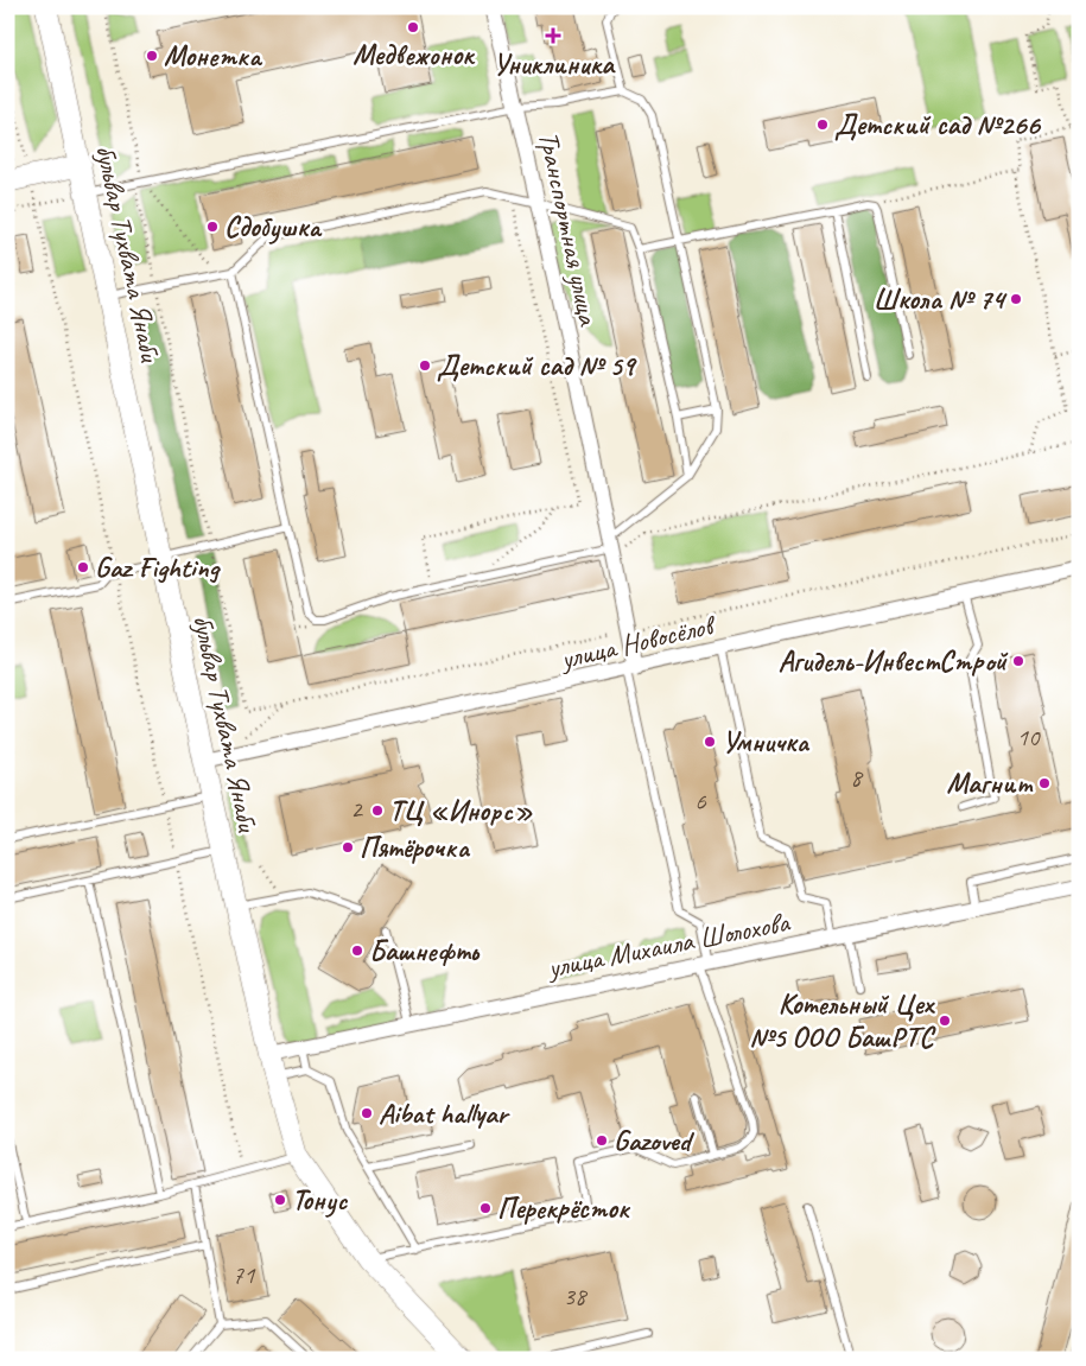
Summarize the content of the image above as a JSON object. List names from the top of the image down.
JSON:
{
  "streets": {
    "main road": ["бульвар Тухвата Янаби"],
    "street": ["Транспортная улица", "улица Новосёлов", "улица Михаила Шолохова"]
  },
  "crossings": [
    ["Транспортная улица", "улица Новосёлов"],
    ["бульвар Тухвата Янаби", "улица Новосёлов"],
    ["бульвар Тухвата Янаби", "улица Михаила Шолохова"]
  ],
  "places": {
    "other": [
      "Медвежонок",
      "Монетка",
      "Детский сад №266",
      "Сдобушка",
      "Школа № 74",
      "Детский сад № 59",
      "Gaz Fighting",
      "Агидель-ИнвестСтрой",
      "Умничка",
      "Магнит",
      "ТЦ «Инорс»",
      "Пятёрочка",
      "Башнефть",
      "Котельный Цех №5 ООО БашРТС",
      "Aibat hallyar",
      "Gazoved",
      "Тонус",
      "Перекрёсток"
    ],
    "health": ["Униклиника"]
  },
  "house_numbers": [
    "10",
    "8",
    "6",
    "2",
    "71",
    "38"
  ]
}
